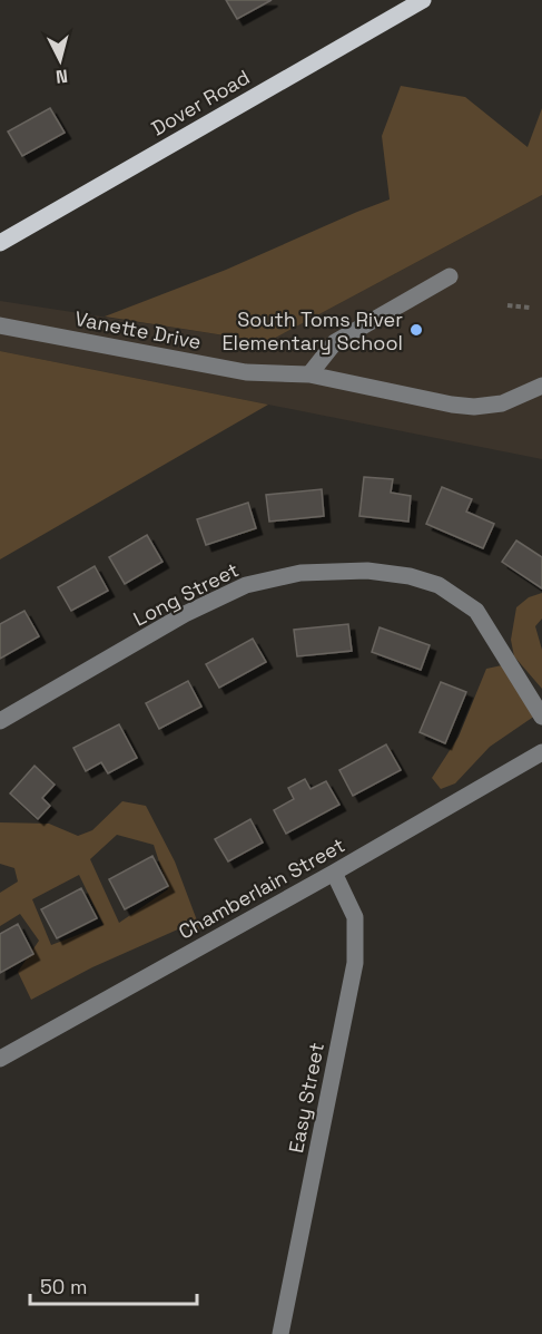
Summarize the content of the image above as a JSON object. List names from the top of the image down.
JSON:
{
  "streets": {
    "main road": ["Dover Road"],
    "street": [
      "Vanette Drive",
      "Long Street",
      "Chamberlain Street",
      "Easy Street"
    ]
  },
  "crossings": [
    ["Chamberlain Street", "Easy Street"]
  ],
  "places": ["South Toms River Elementary School"],
  "scale_bar": "50 m",
  "north": "bottom"
}
